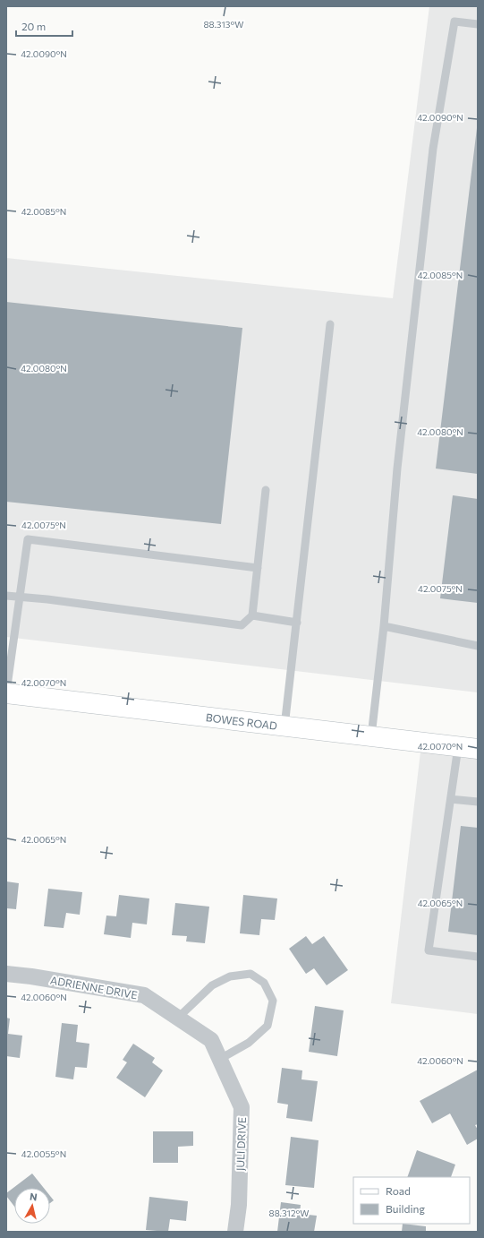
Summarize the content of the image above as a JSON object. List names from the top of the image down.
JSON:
{
  "streets": {
    "main road": ["BOWES ROAD"],
    "street": ["ADRIENNE DRIVE", "JULI DRIVE"]
  },
  "crossings": [
    ["ADRIENNE DRIVE", "JULI DRIVE"]
  ],
  "legend": ["Road", "Building"],
  "scale_bar": "20 m",
  "north": "top",
  "coordinates": [
    "88.313°W",
    "42.0090°N",
    "42.0085°N",
    "42.0080°N",
    "42.0075°N",
    "42.0070°N",
    "42.0065°N",
    "42.0060°N",
    "42.0055°N",
    "88.312°W"
  ]
}
